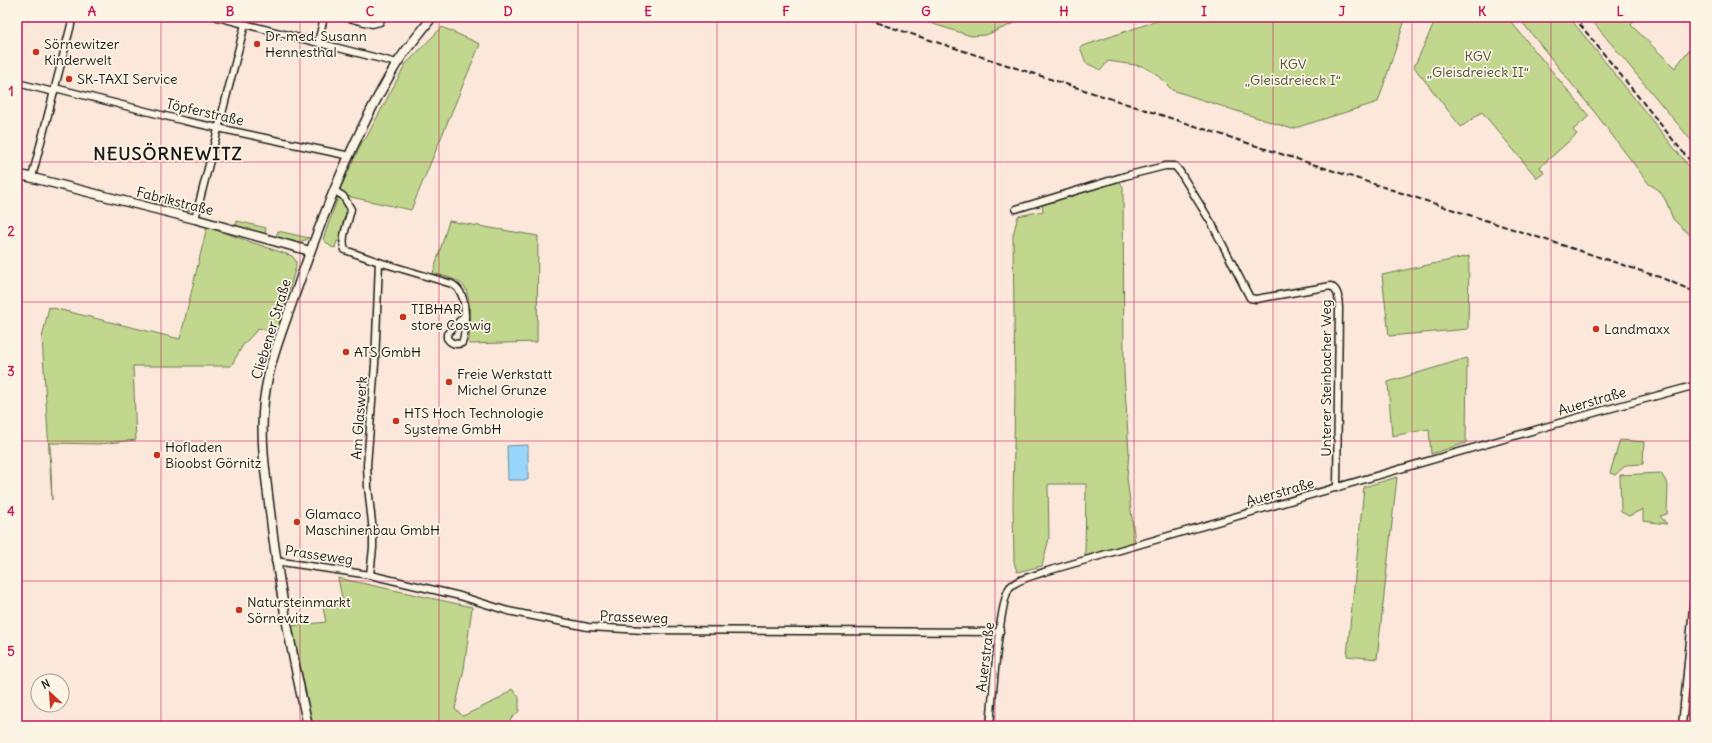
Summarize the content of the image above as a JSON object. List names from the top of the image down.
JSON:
{
  "streets": {
    "street": [
      "Töpferstraße",
      "Fabrikstraße",
      "Cliebener Straße",
      "Unterer Steinbacher Weg",
      "Auerstraße",
      "Am Glaswerk",
      "Prasseweg"
    ]
  },
  "crossings": [
    ["Töpferstraße", "Cliebener Straße"],
    ["Fabrikstraße", "Cliebener Straße"],
    ["Cliebener Straße", "Prasseweg"],
    ["Unterer Steinbacher Weg", "Auerstraße"],
    ["Auerstraße", "Prasseweg"],
    ["Am Glaswerk", "Prasseweg"]
  ],
  "districts": ["NEUSÖRNEWITZ"],
  "parks": ["KGV „Gleisdreieck II“", "KGV „Gleisdreieck I“"],
  "places": [
    "Dr. med. Susann Hennesthal",
    "Sörnewitzer Kinderwelt",
    "SK-TAXI Service",
    "TIBHAR store Coswig",
    "Landmaxx",
    "ATS GmbH",
    "Freie Werkstatt Michel Grunze",
    "HTS Hoch Technologie Systeme GmbH",
    "Hofladen Bioobst Görnitz",
    "Glamaco Maschinenbau GmbH",
    "Natursteinmarkt Sörnewitz"
  ],
  "north": "top left",
  "grid": {
    "columns": [
      "A",
      "B",
      "C",
      "D",
      "E",
      "F",
      "G",
      "H",
      "I",
      "J",
      "K",
      "L"
    ],
    "rows": [
      "1",
      "2",
      "3",
      "4",
      "5"
    ]
  }
}
